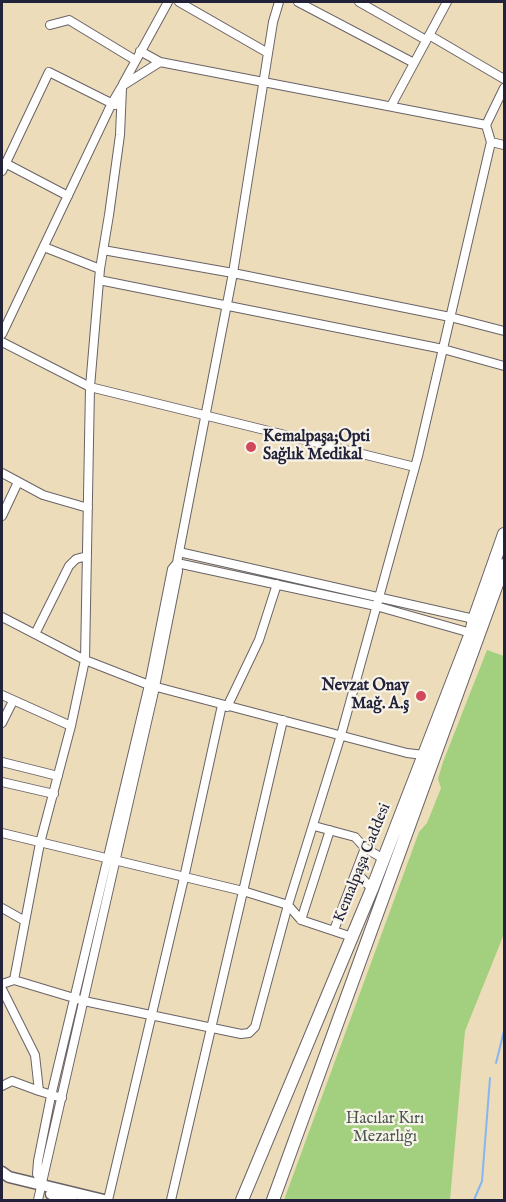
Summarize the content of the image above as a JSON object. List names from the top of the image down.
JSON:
{
  "streets": {
    "main road": ["Kemalpaşa Caddesi"]
  },
  "parks": ["Hacılar Kırı Mezarlığı"],
  "places": ["Kemalpaşa;Opti Sağlık Medikal", "Nevzat Onay Mağ. A.ş"]
}
